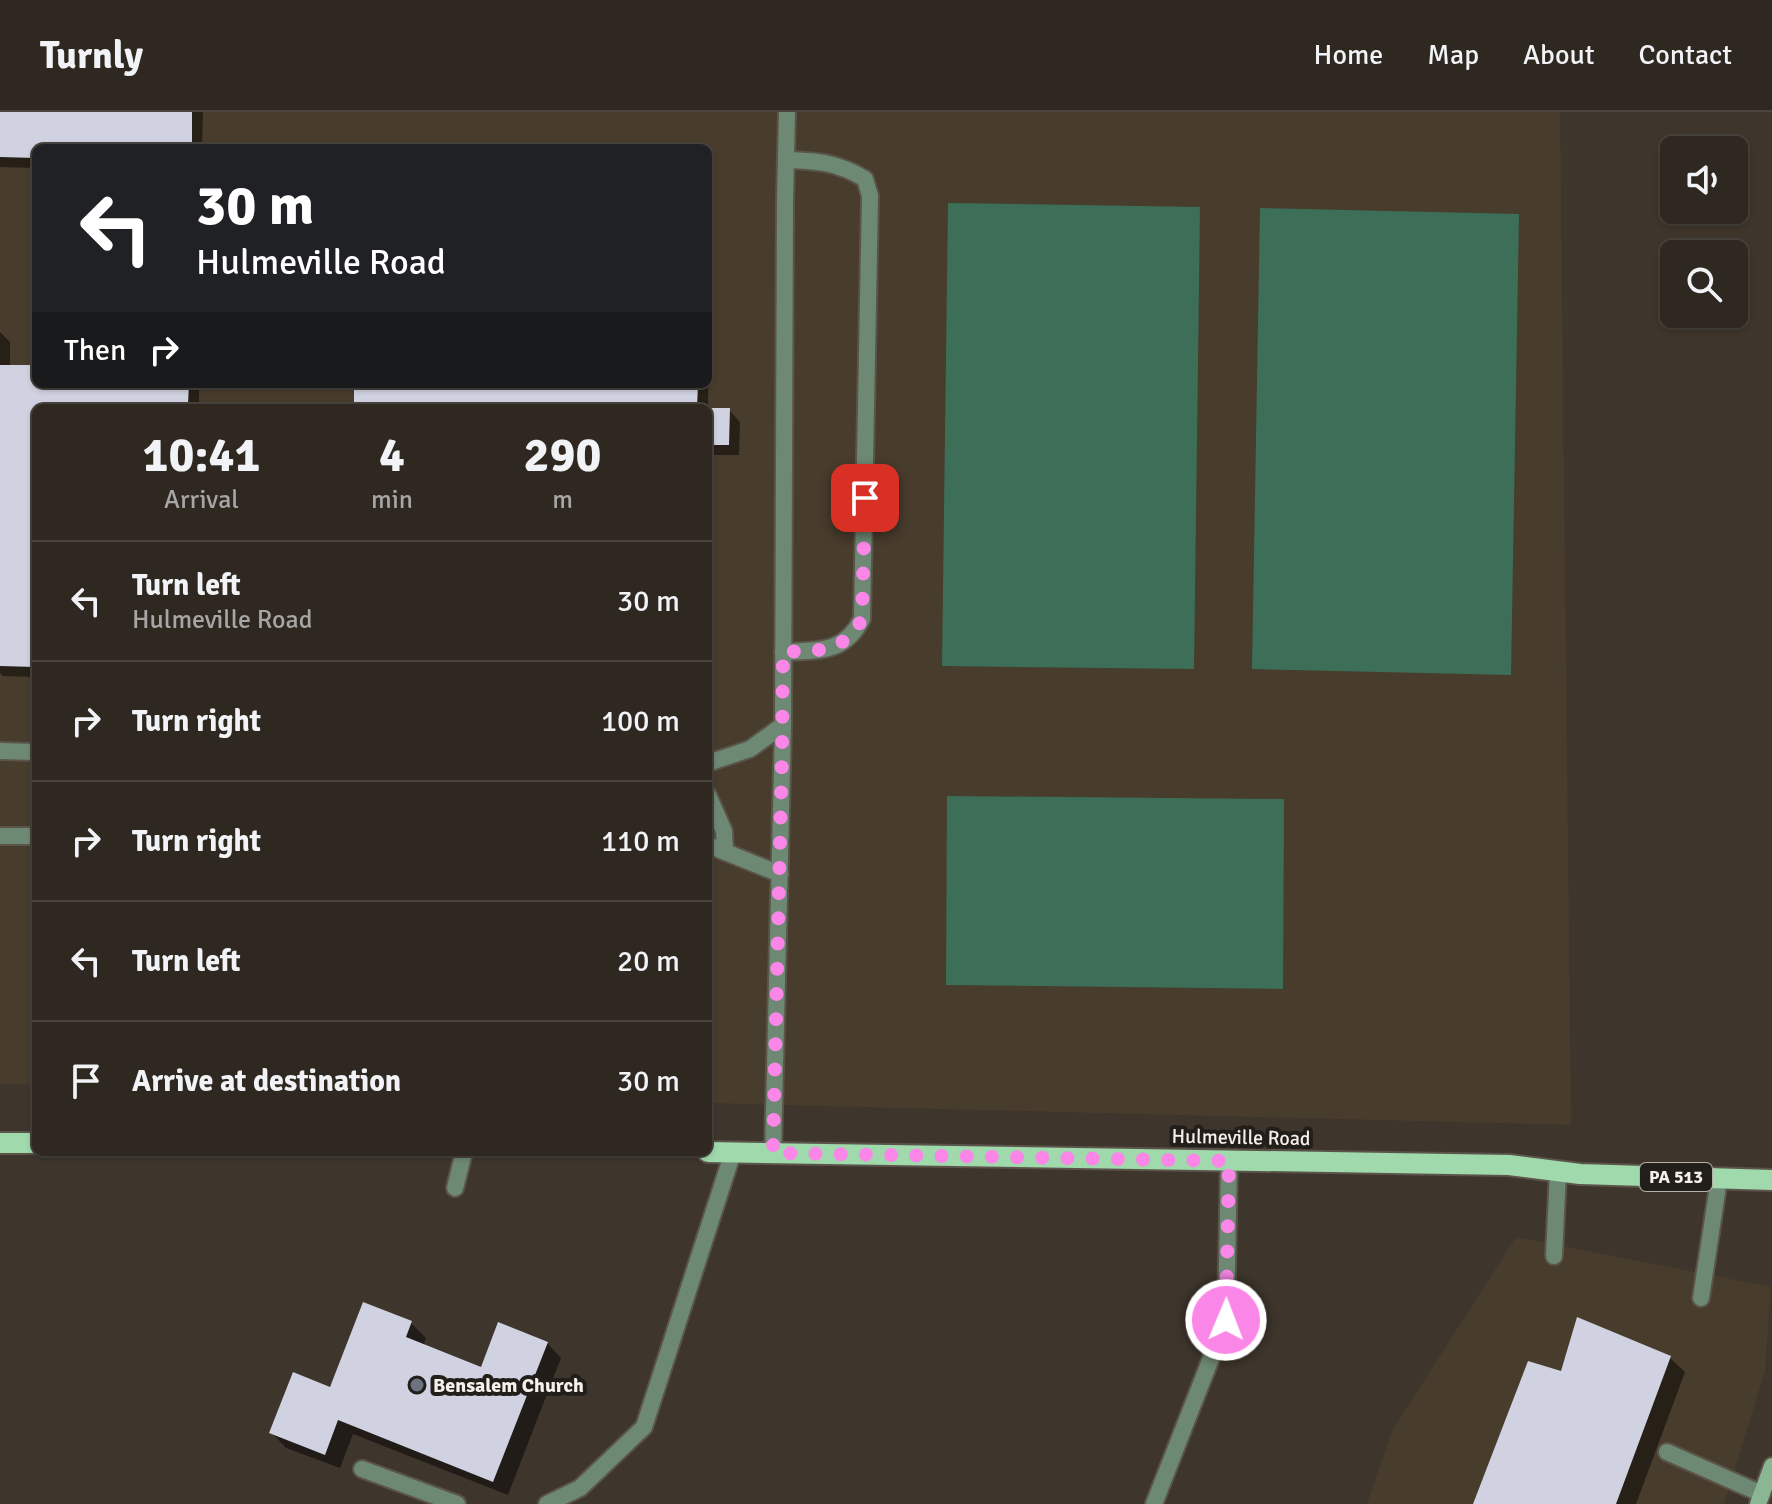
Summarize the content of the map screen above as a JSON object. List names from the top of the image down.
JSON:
{
  "streets": {
    "main road": ["Hulmeville Road", "PA 513"]
  },
  "places": ["Bensalem Church"],
  "page": {
    "header": "Turnly",
    "nav": [
      "Home",
      "Map",
      "About",
      "Contact"
    ],
    "turn": ["30 m", "Hulmeville Road"],
    "then": "Then",
    "eta": [
      "10:41",
      "Arrival",
      "4",
      "min",
      "290",
      "m"
    ],
    "list": [
      {
        "name": "Turn left",
        "note": "Hulmeville Road",
        "value": "30 m"
      },
      {
        "name": "Turn right",
        "value": "100 m"
      },
      {
        "name": "Turn right",
        "value": "110 m"
      },
      {
        "name": "Turn left",
        "value": "20 m"
      },
      {
        "name": "Arrive at destination",
        "value": "30 m"
      }
    ]
  }
}
